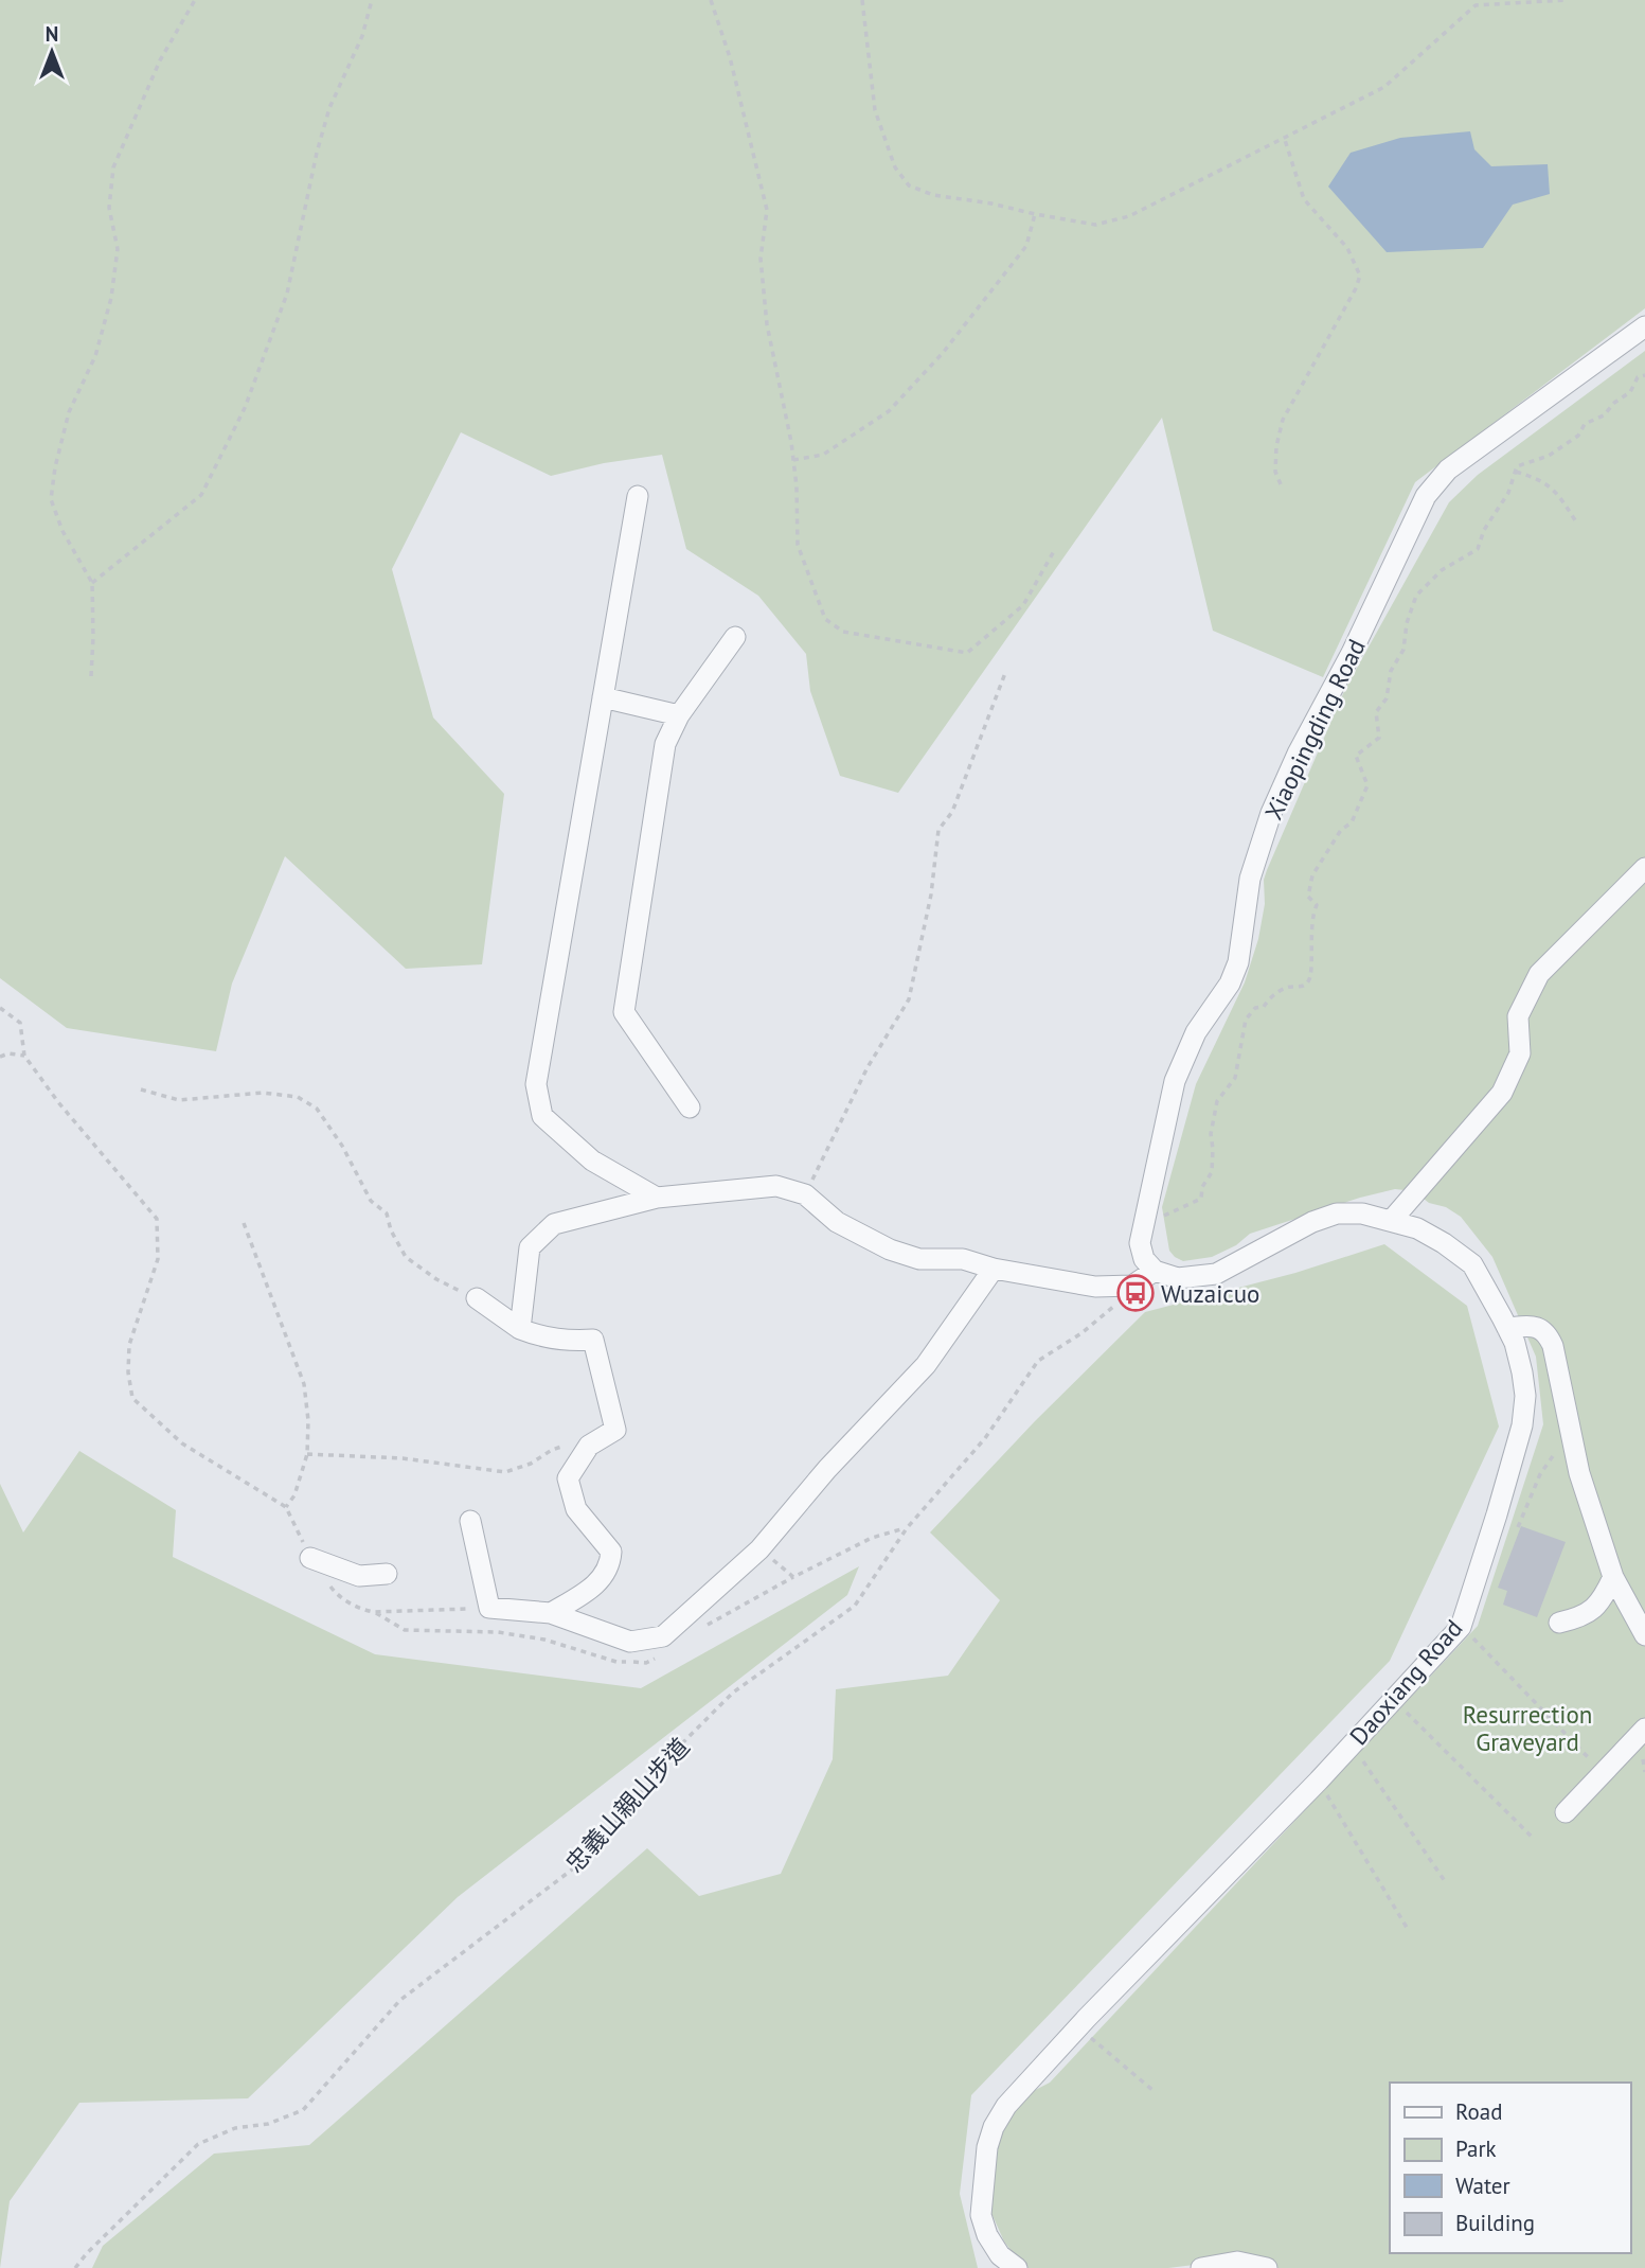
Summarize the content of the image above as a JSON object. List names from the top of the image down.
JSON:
{
  "streets": {
    "street": ["Xiaopingding Road", "Daoxiang Road"],
    "path": ["忠義山親山步道"]
  },
  "crossings": [
    ["Xiaopingding Road", "Daoxiang Road"]
  ],
  "parks": ["Resurrection Graveyard"],
  "places": {
    "bus stop": ["Wuzaicuo"]
  },
  "legend": [
    "Road",
    "Park",
    "Water",
    "Building"
  ],
  "north": "top"
}
